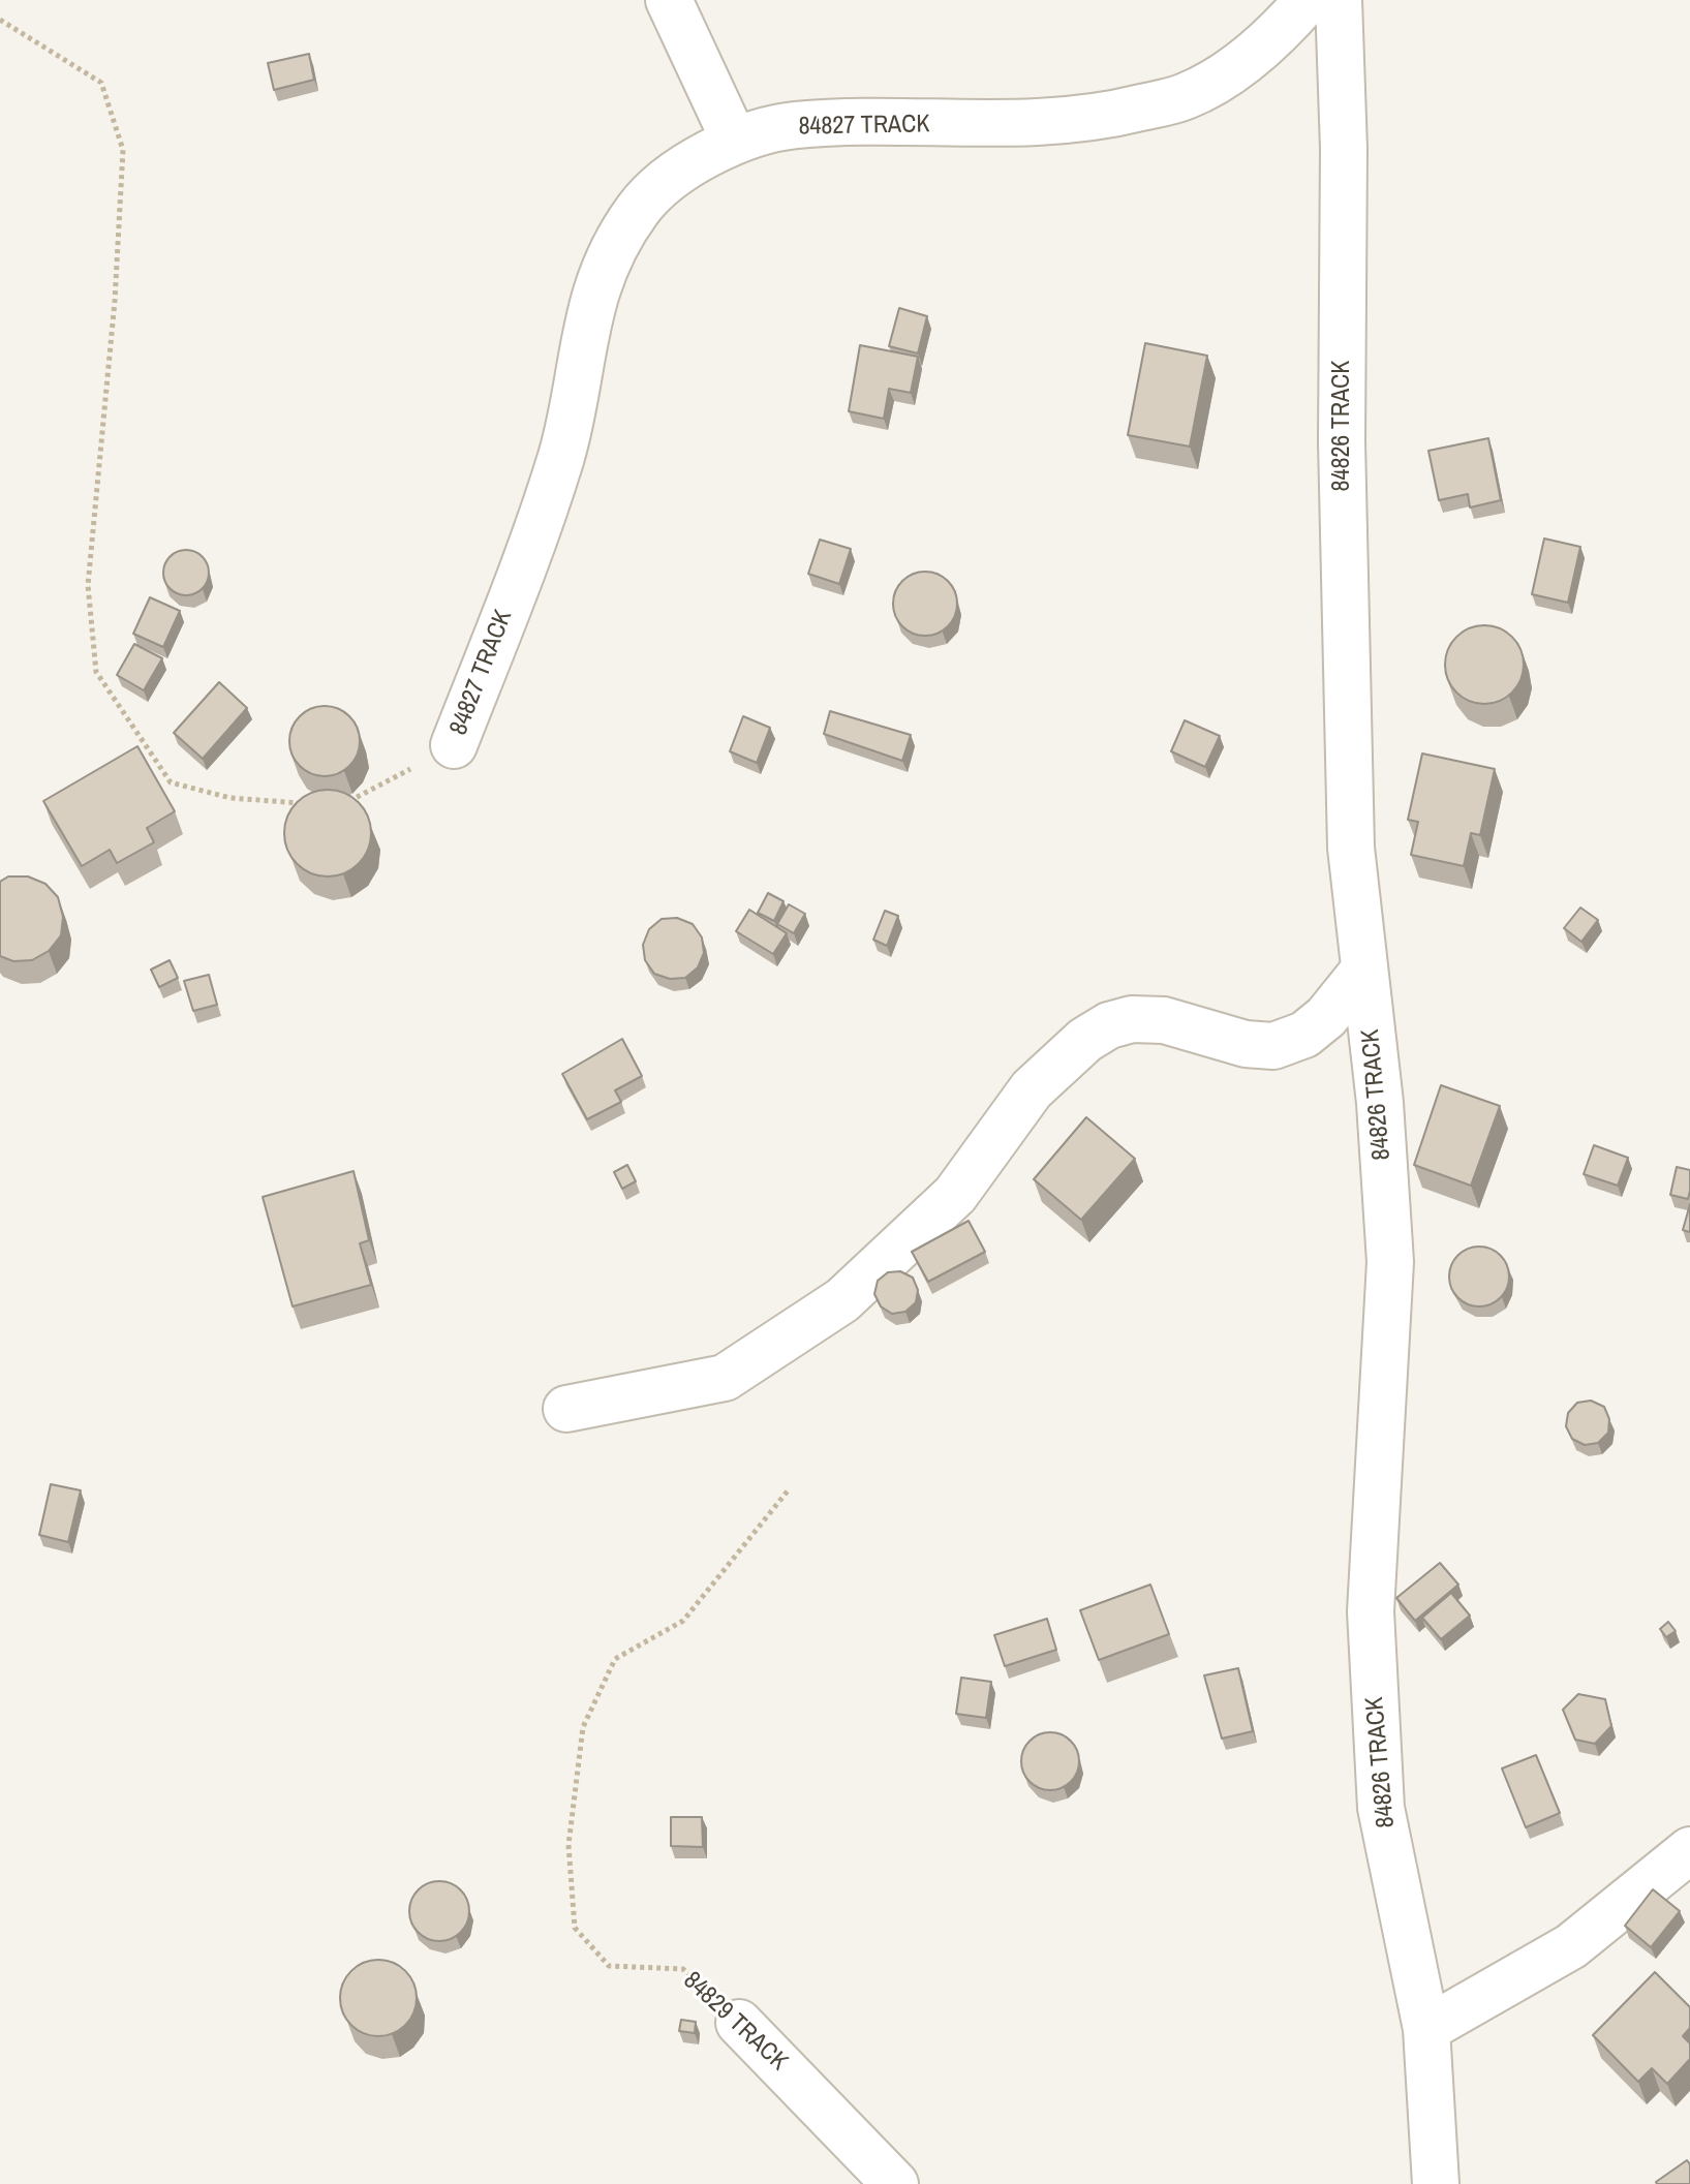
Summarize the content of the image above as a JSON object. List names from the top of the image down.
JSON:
{
  "streets": {
    "street": ["84827 TRACK", "84826 TRACK", "84829 TRACK"]
  }
}
